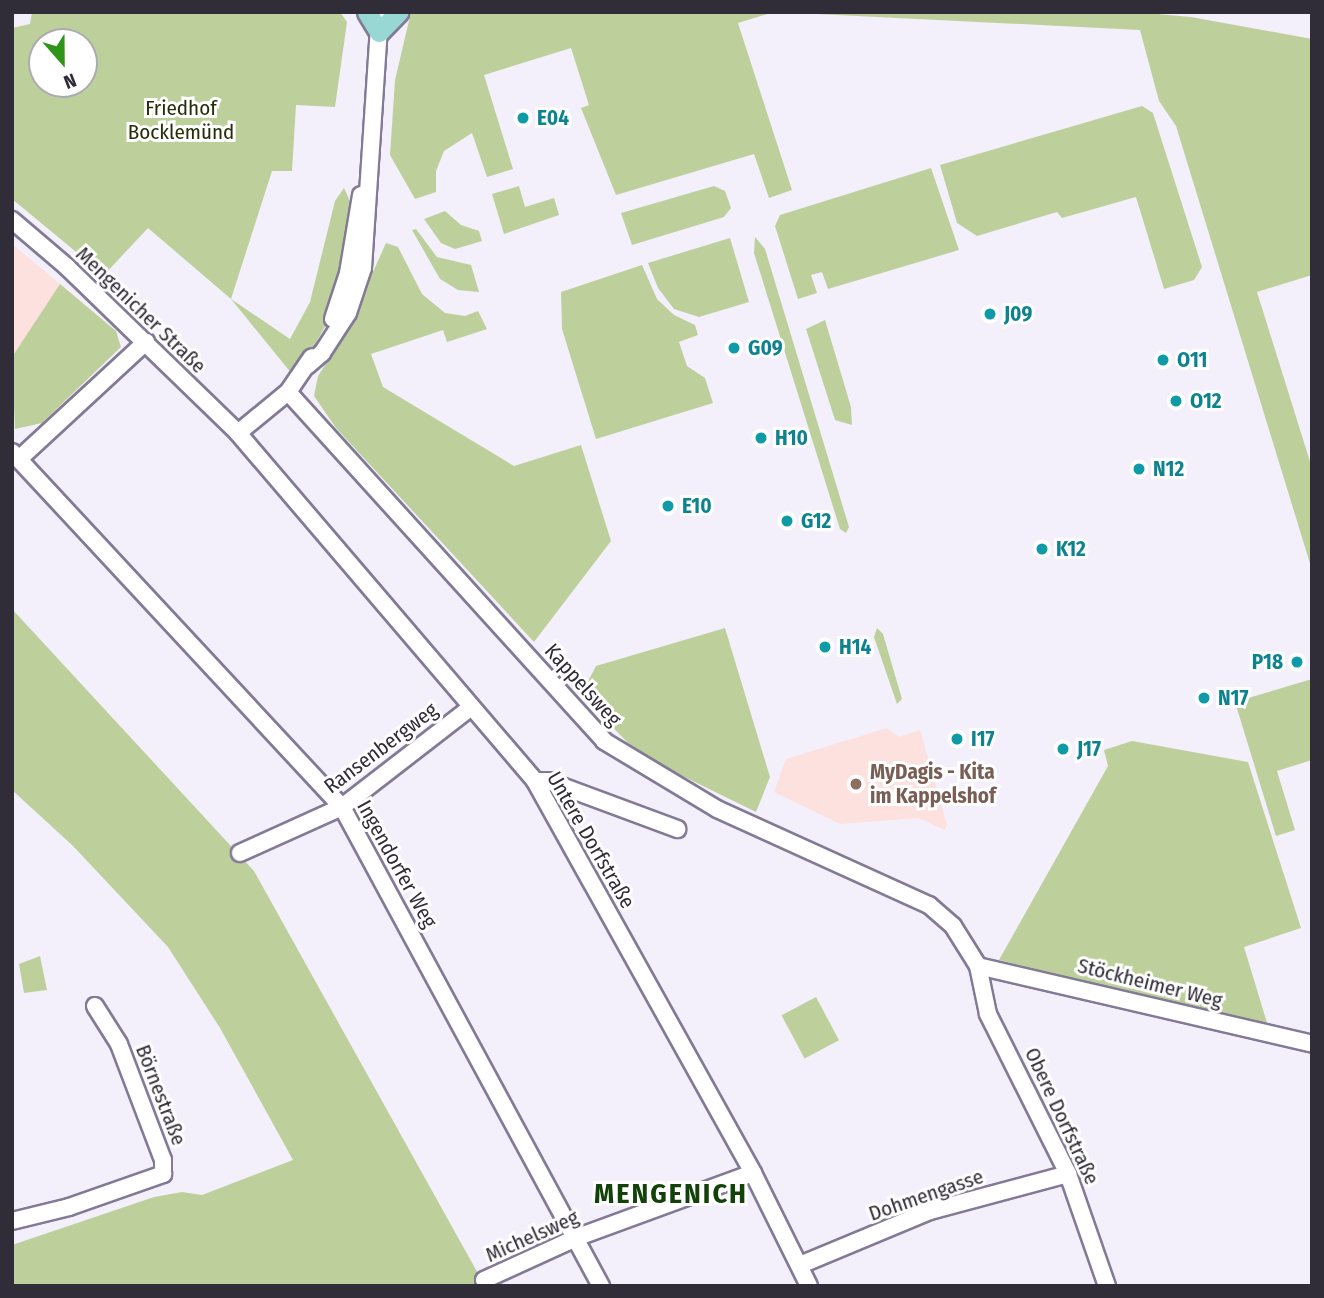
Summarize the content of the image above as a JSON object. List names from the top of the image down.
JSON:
{
  "streets": {
    "street": [
      "Mengenicher Straße",
      "Kappelsweg",
      "Ransenbergweg",
      "Untere Dorfstraße",
      "Ingendorfer Weg",
      "Stöckheimer Weg",
      "Börnestraße",
      "Obere Dorfstraße",
      "Dohmengasse",
      "Michelsweg"
    ]
  },
  "crossings": [
    ["Mengenicher Straße", "Untere Dorfstraße"],
    ["Kappelsweg", "Stöckheimer Weg"],
    ["Kappelsweg", "Obere Dorfstraße"],
    ["Ransenbergweg", "Untere Dorfstraße"],
    ["Ransenbergweg", "Ingendorfer Weg"],
    ["Untere Dorfstraße", "Dohmengasse"],
    ["Untere Dorfstraße", "Michelsweg"],
    ["Ingendorfer Weg", "Michelsweg"],
    ["Stöckheimer Weg", "Obere Dorfstraße"],
    ["Obere Dorfstraße", "Dohmengasse"]
  ],
  "districts": ["MENGENICH"],
  "parks": ["Friedhof Bocklemünd"],
  "places": [
    "E04",
    "J09",
    "G09",
    "O11",
    "O12",
    "H10",
    "N12",
    "E10",
    "G12",
    "K12",
    "H14",
    "P18",
    "N17",
    "I17",
    "J17",
    "MyDagis - Kita im Kappelshof"
  ],
  "north": "bottom"
}
